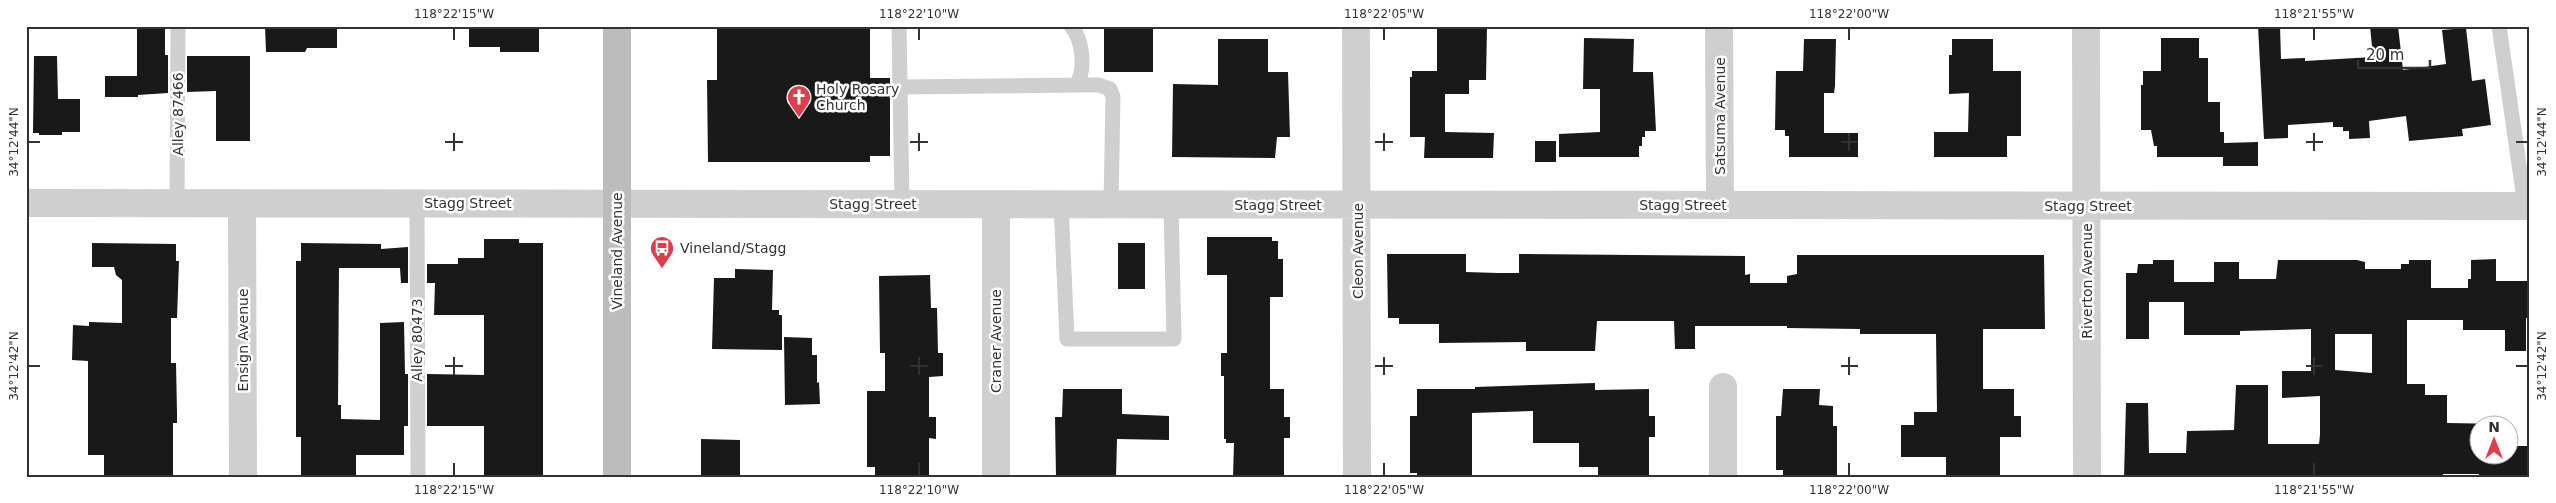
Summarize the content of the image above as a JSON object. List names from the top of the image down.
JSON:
{
  "streets": {
    "main road": ["Vineland Avenue"],
    "street": [
      "Satsuma Avenue",
      "Stagg Street",
      "Cleon Avenue",
      "Riverton Avenue",
      "Ensign Avenue",
      "Craner Avenue"
    ],
    "lane": ["Alley 87466", "Alley 80473"]
  },
  "crossings": [
    ["Alley 87466", "Stagg Street"],
    ["Satsuma Avenue", "Stagg Street"],
    ["Stagg Street", "Vineland Avenue"],
    ["Stagg Street", "Cleon Avenue"],
    ["Stagg Street", "Riverton Avenue"],
    ["Stagg Street", "Ensign Avenue"],
    ["Stagg Street", "Alley 80473"],
    ["Stagg Street", "Craner Avenue"]
  ],
  "places": {
    "church": ["Holy Rosary Church"],
    "bus stop": ["Vineland/Stagg"]
  },
  "scale_bar": "20 m",
  "north": "top",
  "coordinates": [
    "118°22'15\"W",
    "118°22'10\"W",
    "118°22'05\"W",
    "118°22'00\"W",
    "118°21'55\"W",
    "34°12'44\"N",
    "34°12'42\"N"
  ]
}
